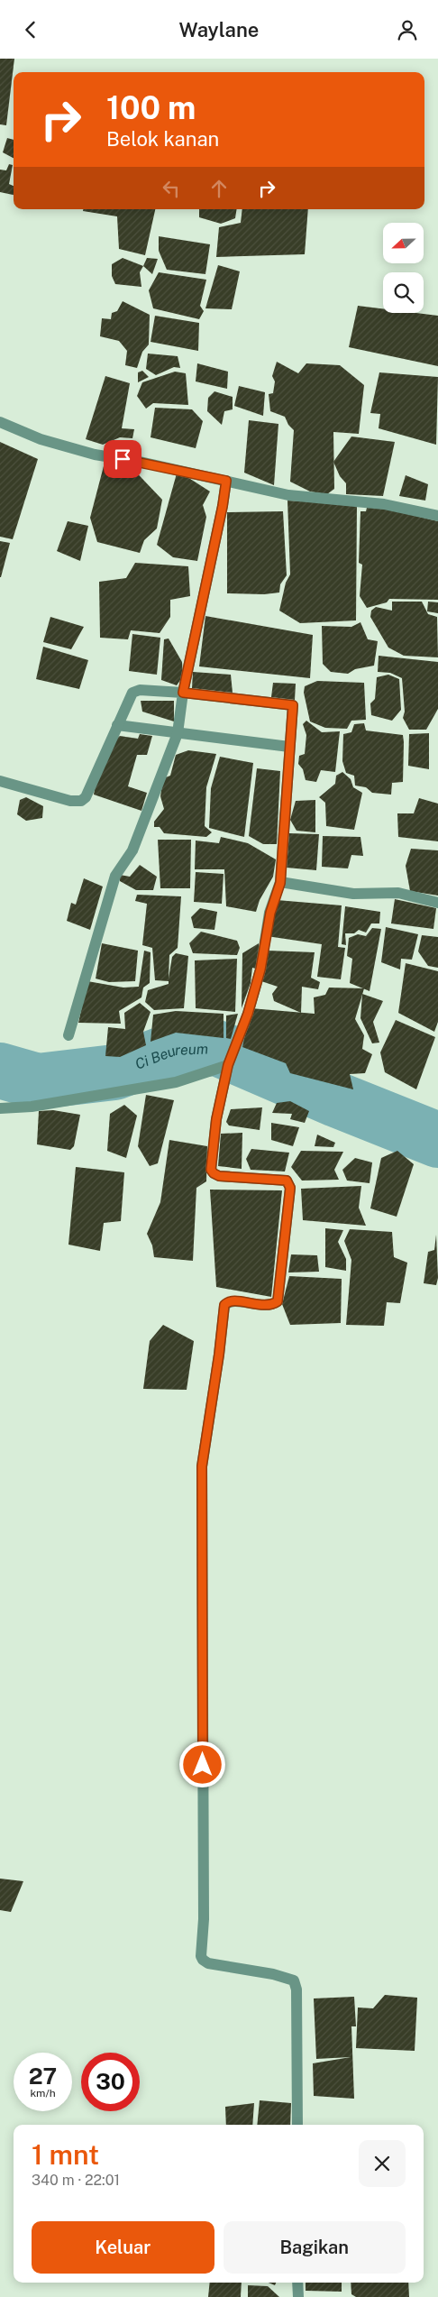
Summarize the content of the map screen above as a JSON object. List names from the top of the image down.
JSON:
{
  "water": ["Ci Beureum"],
  "north": "left",
  "page": {
    "header": "Waylane",
    "turn": ["100 m", "Belok kanan"],
    "speed": "27 km/h",
    "limit": "30",
    "heading": ["1 mnt", "340 m · 22:01"],
    "buttons": ["Keluar", "Bagikan"]
  }
}
